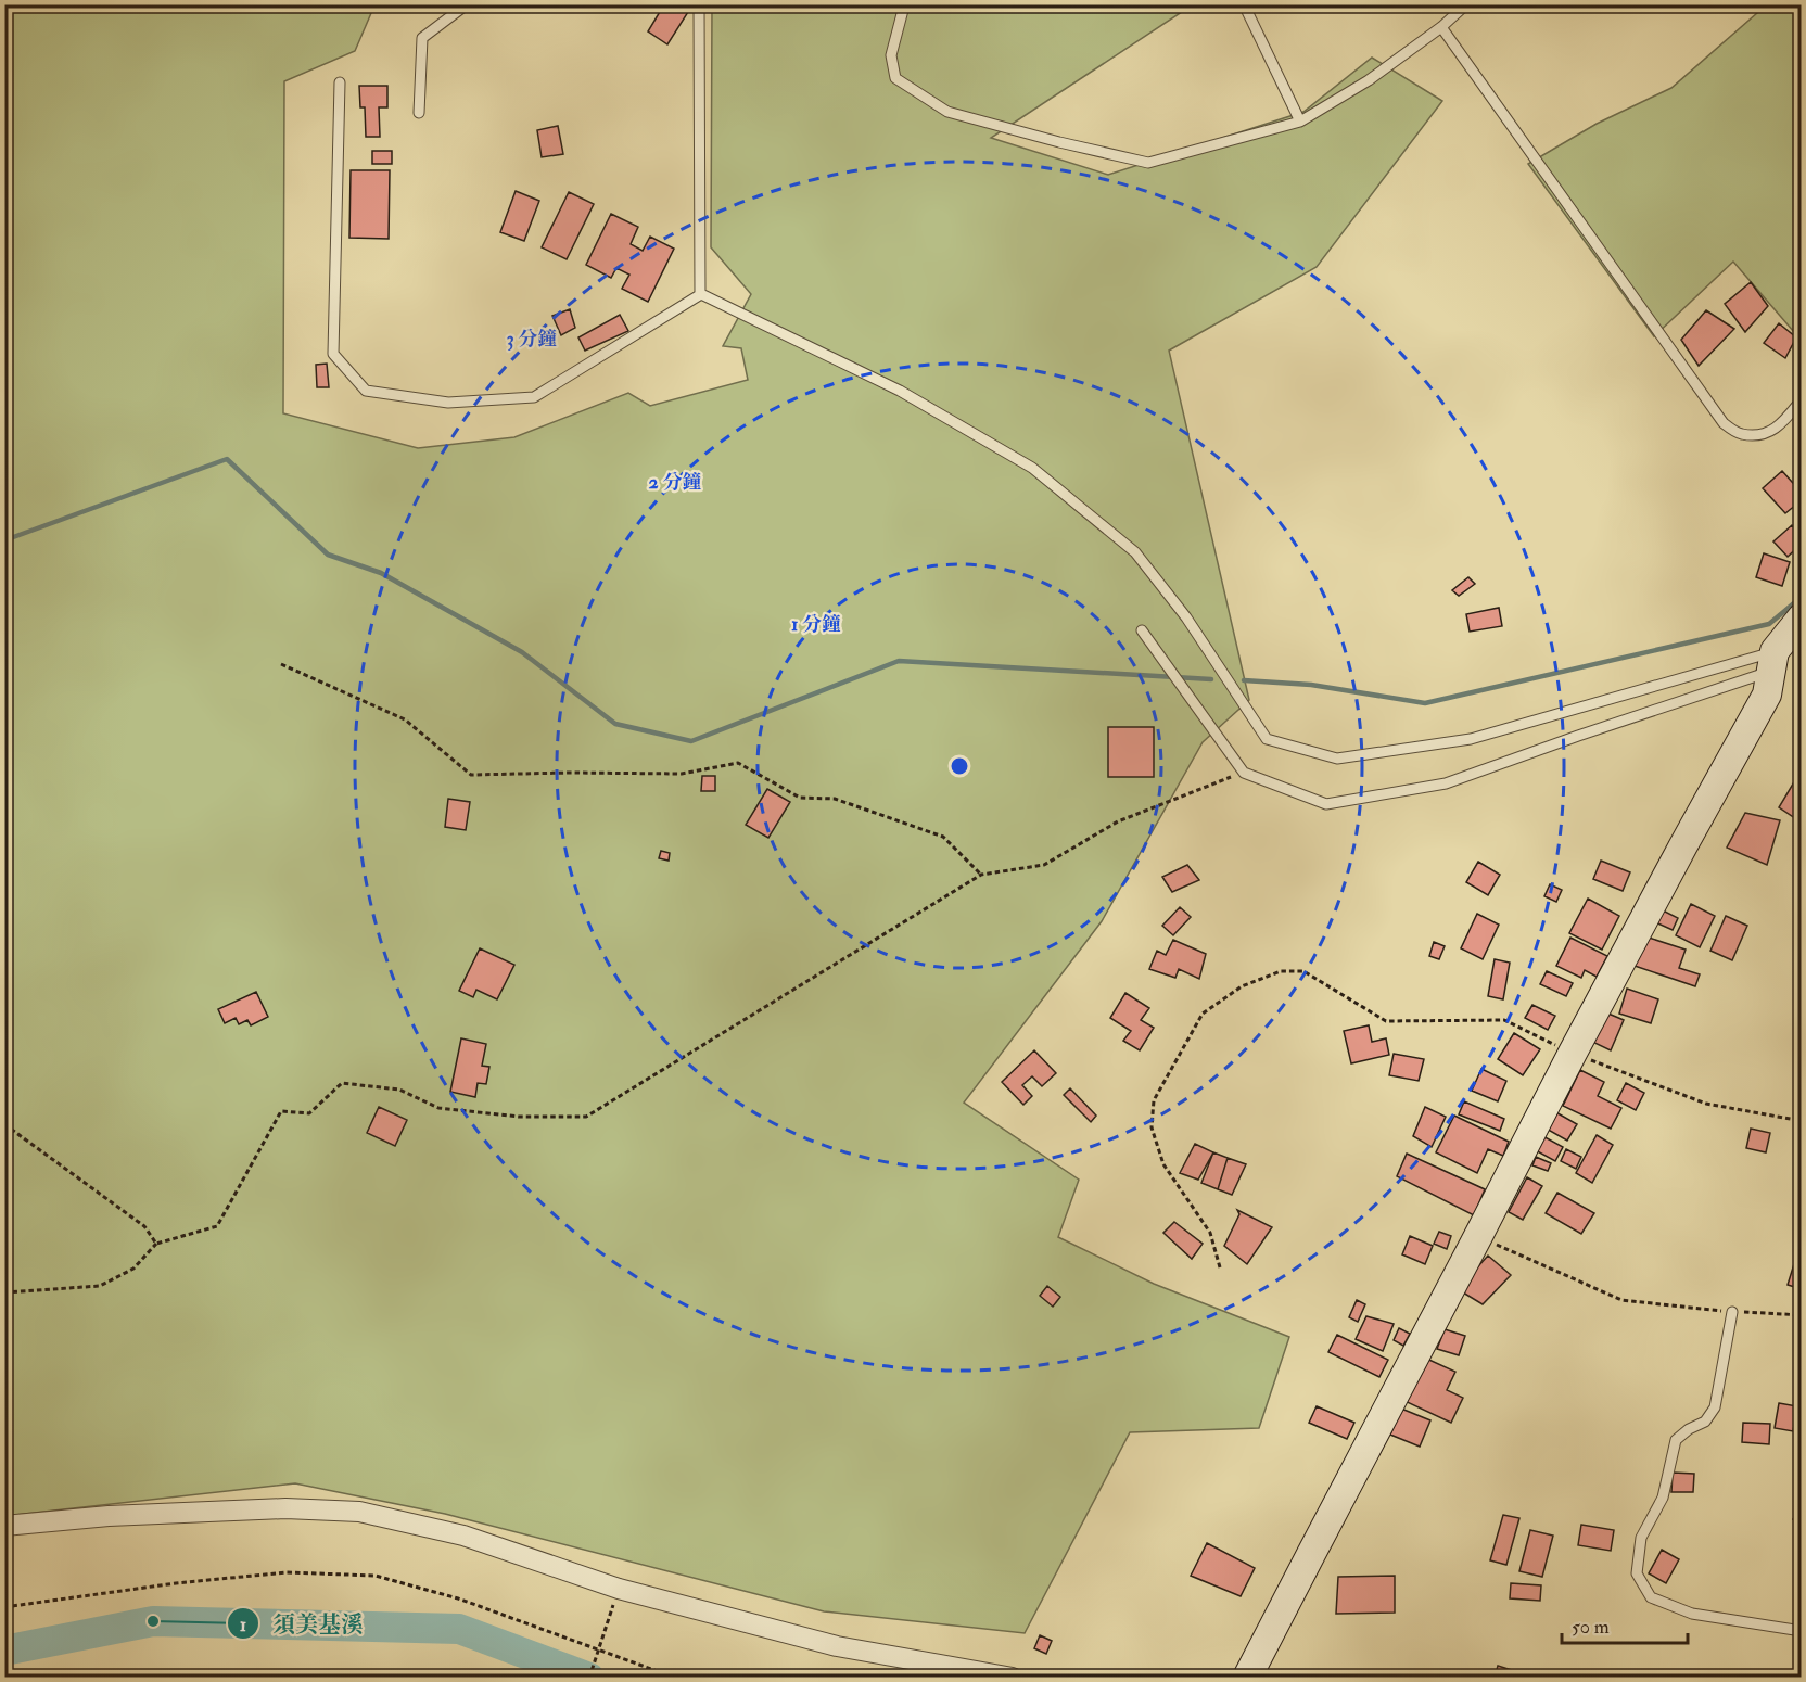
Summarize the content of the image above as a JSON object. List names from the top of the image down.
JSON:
{
  "places": ["須美基溪"],
  "scale_bar": "50 m",
  "rings": ["3 分鐘", "2 分鐘", "1 分鐘"]
}
